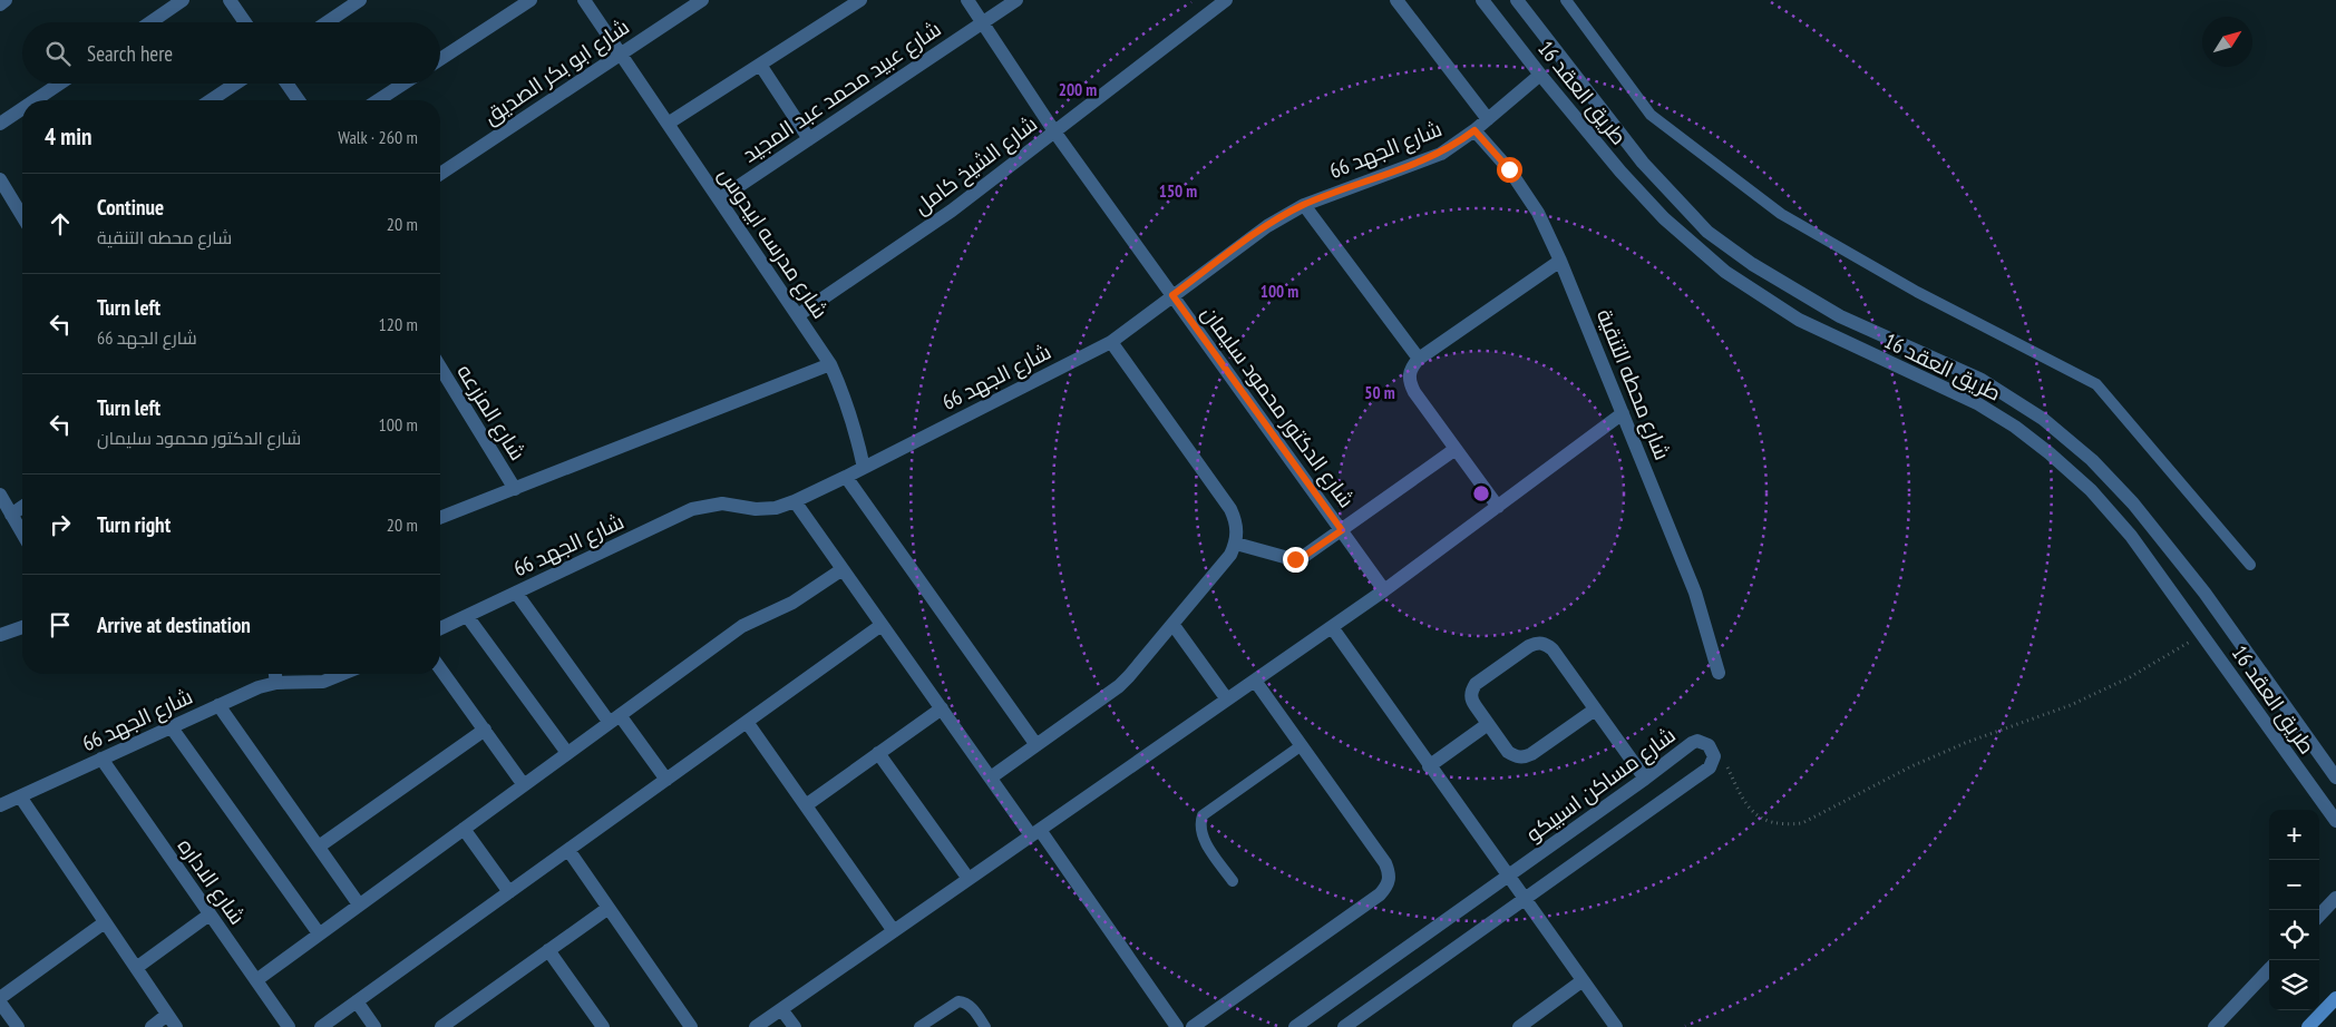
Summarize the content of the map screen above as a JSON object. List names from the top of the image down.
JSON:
{
  "streets": {
    "street": [
      "شارع ابو بكر الصديق",
      "شارع عبيد محمد عبد المجيد",
      "طريق العقد 16",
      "شارع الجهد 66",
      "شارع الشيخ كامل",
      "شارع مدرسه ابيدوس",
      "شارع محطه التنقية",
      "شارع الدكتور محمود سليمان",
      "شارع المزرعه",
      "شارع مساكن اسبيكو",
      "شارع الاداره"
    ]
  },
  "crossings": [
    ["شارع ابو بكر الصديق", "شارع مدرسه ابيدوس"],
    ["شارع عبيد محمد عبد المجيد", "شارع مدرسه ابيدوس"],
    ["شارع عبيد محمد عبد المجيد", "شارع الدكتور محمود سليمان"],
    ["طريق العقد 16", "شارع الجهد 66"],
    ["شارع الجهد 66", "شارع مدرسه ابيدوس"],
    ["شارع الجهد 66", "شارع محطه التنقية"],
    ["شارع الجهد 66", "شارع الدكتور محمود سليمان"],
    ["شارع الجهد 66", "شارع الاداره"],
    ["شارع الشيخ كامل", "شارع مدرسه ابيدوس"],
    ["شارع الشيخ كامل", "شارع الدكتور محمود سليمان"]
  ],
  "north": "top right",
  "page": {
    "search": "Search here",
    "heading": ["4 min", "Walk · 260 m"],
    "list": [
      ["Continue", "شارع محطه التنقية", "20 m"],
      ["Turn left", "شارع الجهد 66", "120 m"],
      ["Turn left", "شارع الدكتور محمود سليمان", "100 m"],
      ["Turn right", "20 m"],
      "Arrive at destination"
    ],
    "map_buttons": ["+", "−"]
  },
  "rings": [
    "200 m",
    "150 m",
    "100 m",
    "50 m"
  ]
}
